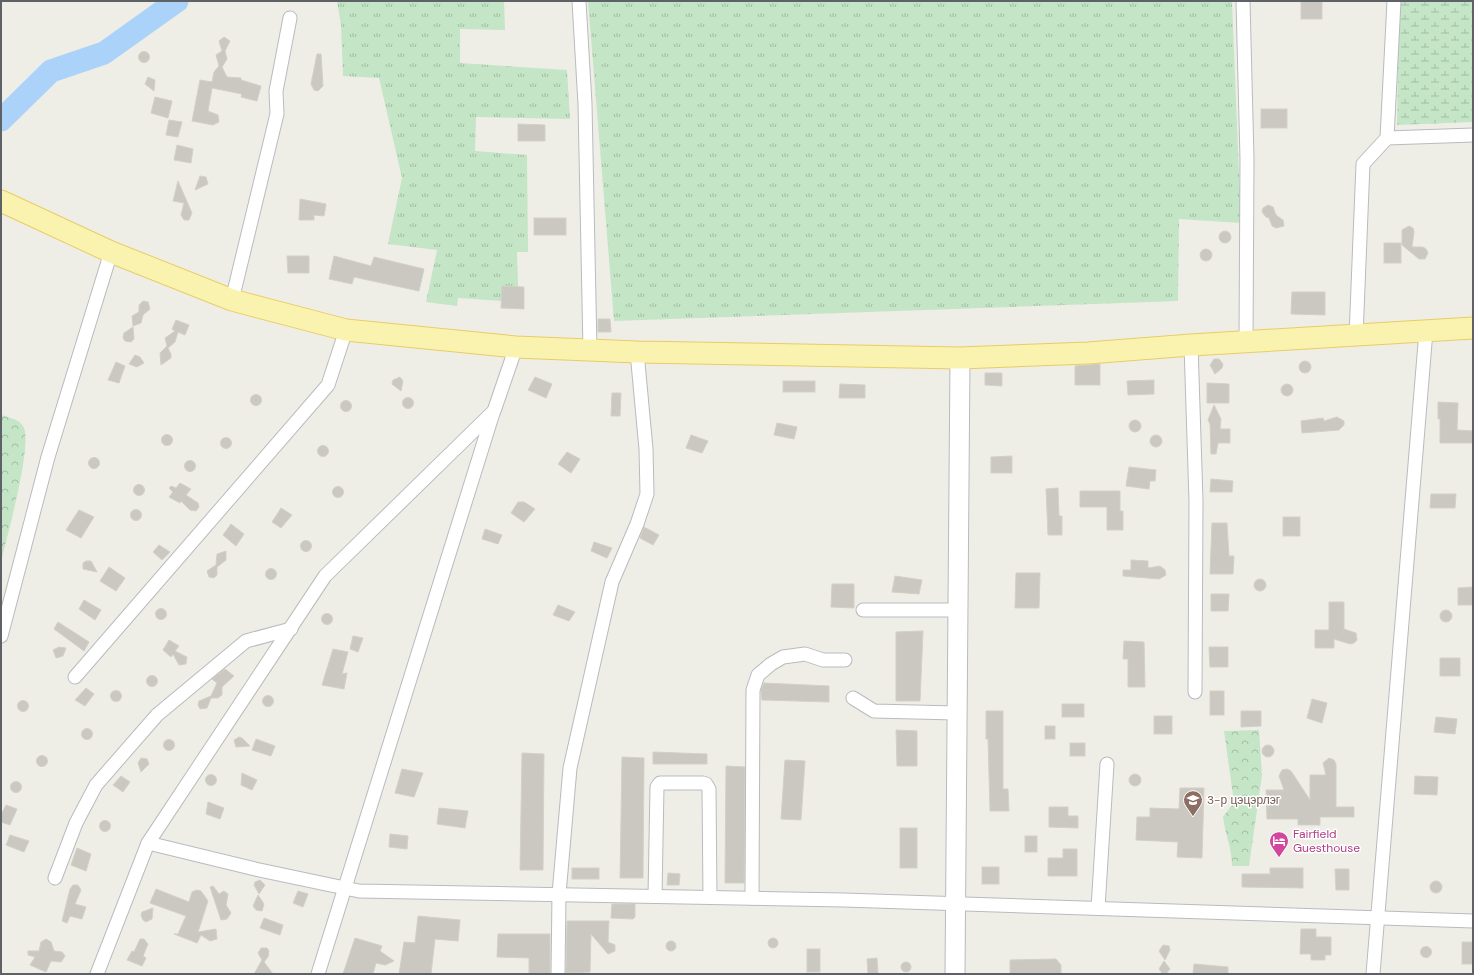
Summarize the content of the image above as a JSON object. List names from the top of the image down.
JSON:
{
  "places": {
    "school or university": ["3-р цэцэрлэг"],
    "hotel": ["Fairfield Guesthouse"]
  }
}
